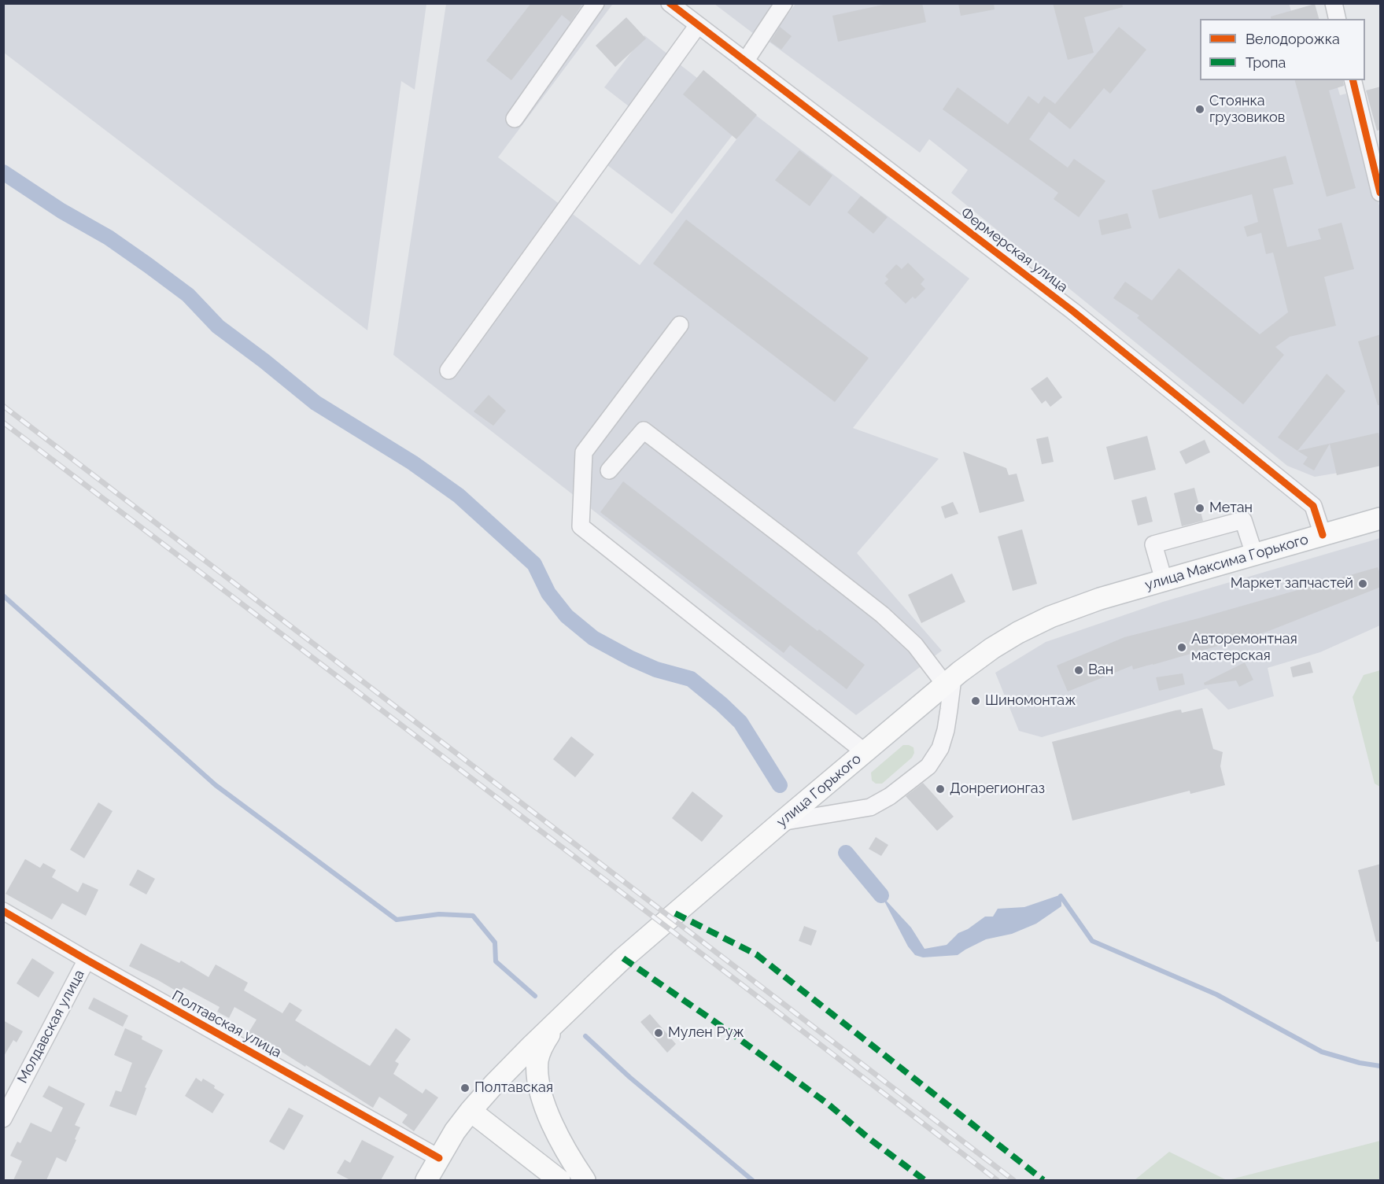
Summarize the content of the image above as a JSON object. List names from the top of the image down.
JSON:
{
  "streets": {
    "main road": ["улица Максима Горького", "улица Горького"],
    "street": ["Фермерская улица", "Полтавская улица", "Молдавская улица"]
  },
  "crossings": [
    ["Фермерская улица", "улица Максима Горького"],
    ["улица Максима Горького", "улица Горького"],
    ["Полтавская улица", "Молдавская улица"]
  ],
  "places": [
    "Стоянка грузовиков",
    "Метан",
    "Маркет запчастей",
    "Авторемонтная мастерская",
    "Ван",
    "Шиномонтаж",
    "Донрегионгаз",
    "Мулен Руж",
    "Полтавская"
  ],
  "legend": ["Велодорожка", "Тропа"]
}
